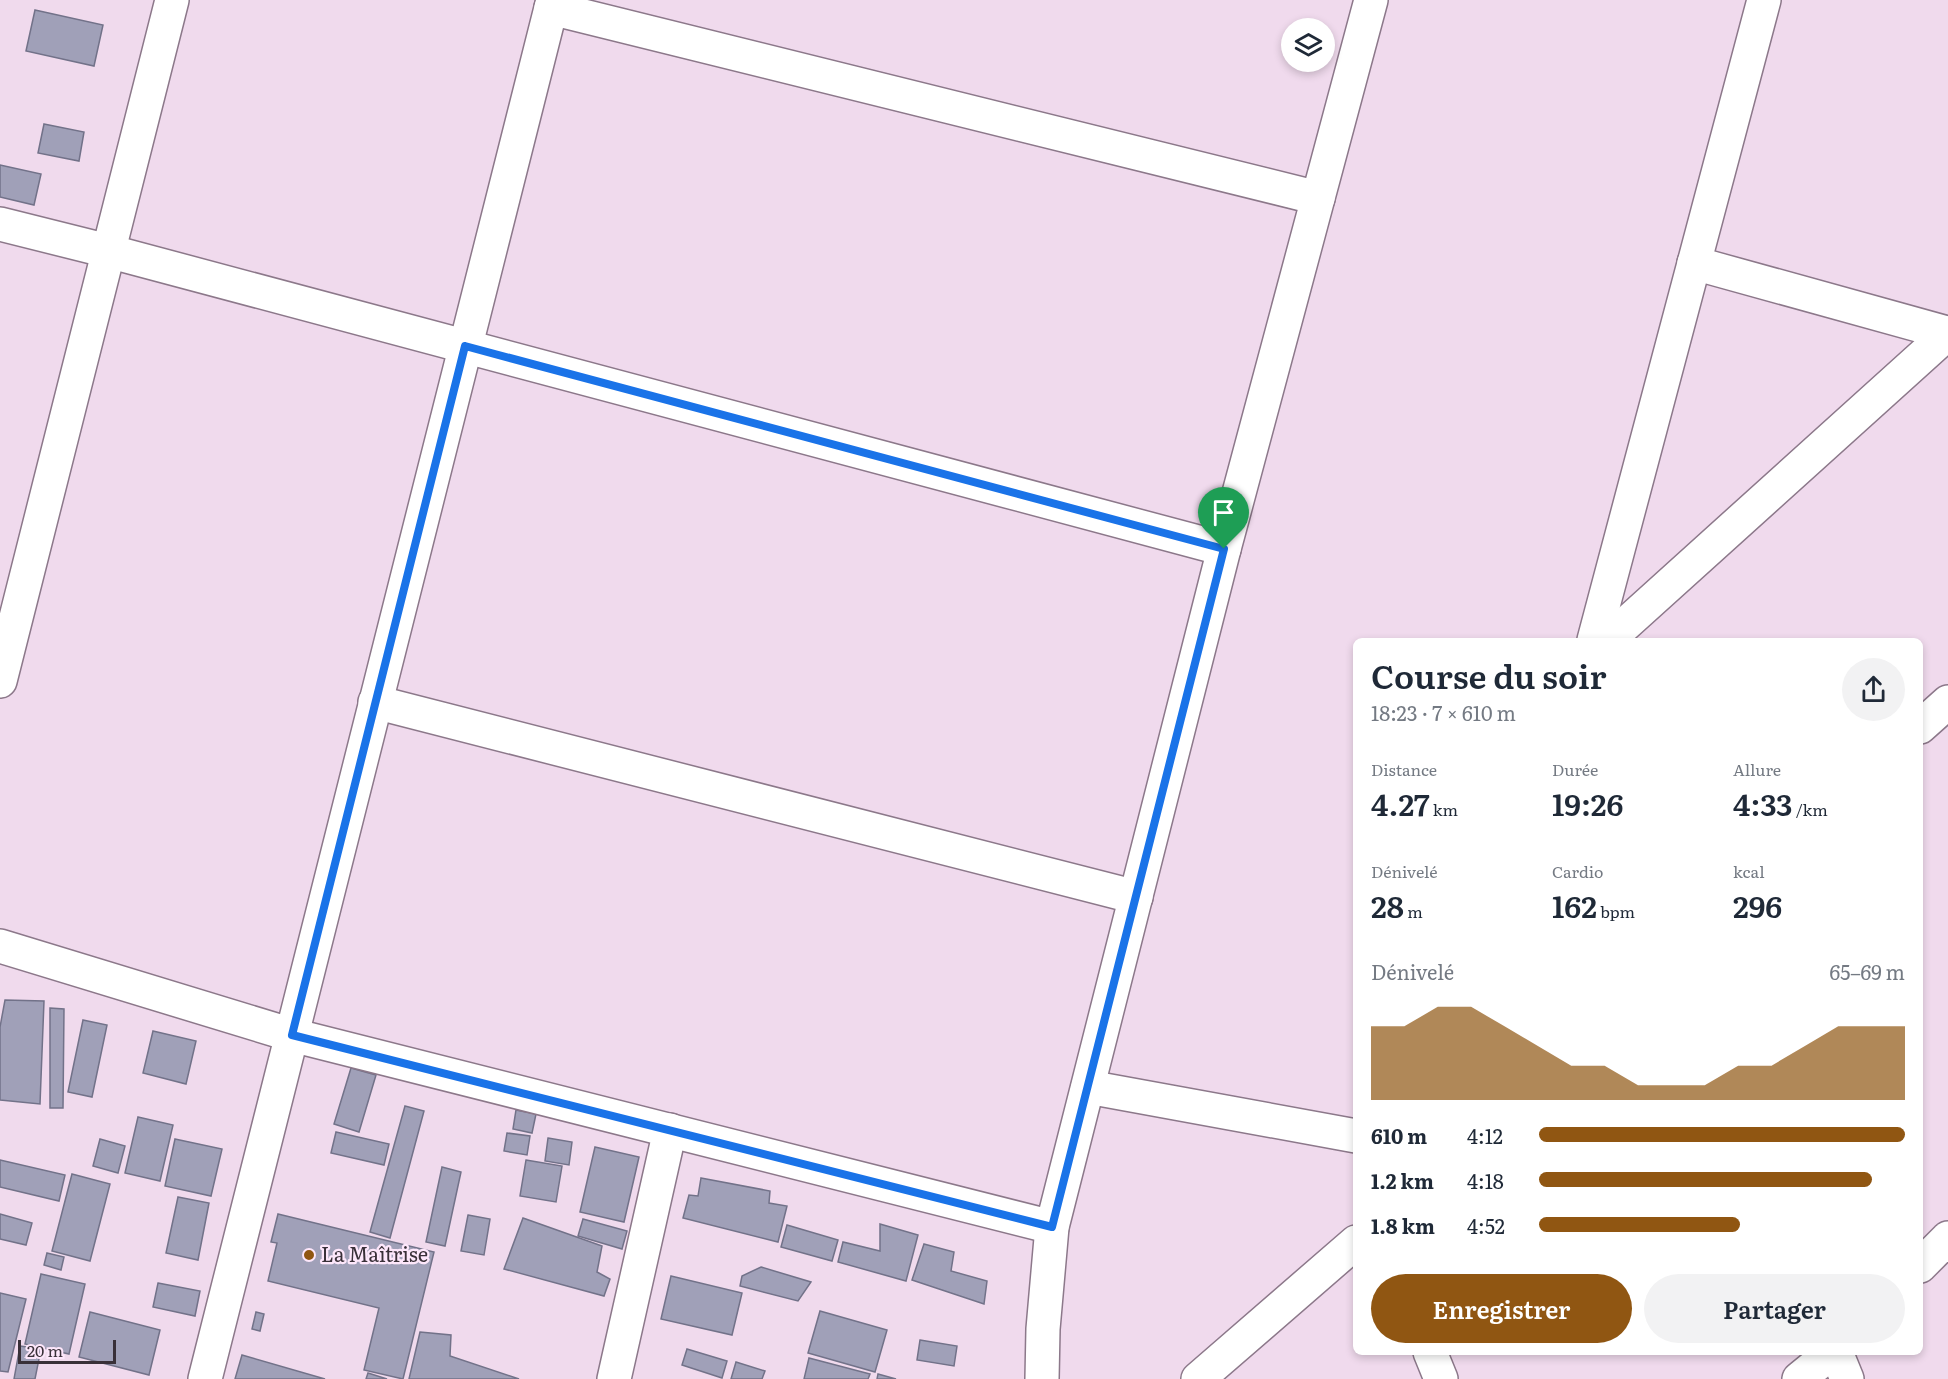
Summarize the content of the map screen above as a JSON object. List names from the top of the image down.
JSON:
{
  "places": ["La Maîtrise"],
  "scale_bar": "20 m",
  "page": {
    "heading": ["Course du soir", "18:23 · 7 × 610 m"],
    "stats": [
      ["Distance", "4.27 km"],
      ["Durée", "19:26"],
      ["Allure", "4:33 /km"],
      ["Dénivelé", "28 m"],
      ["Cardio", "162 bpm"],
      ["kcal", "296"]
    ],
    "chart": ["Dénivelé", "65–69 m"],
    "list": [
      {
        "name": "610 m",
        "note": "4:12"
      },
      {
        "name": "1.2 km",
        "note": "4:18"
      },
      {
        "name": "1.8 km",
        "note": "4:52"
      }
    ],
    "buttons": ["Enregistrer", "Partager"],
    "scale": "20 m"
  }
}
